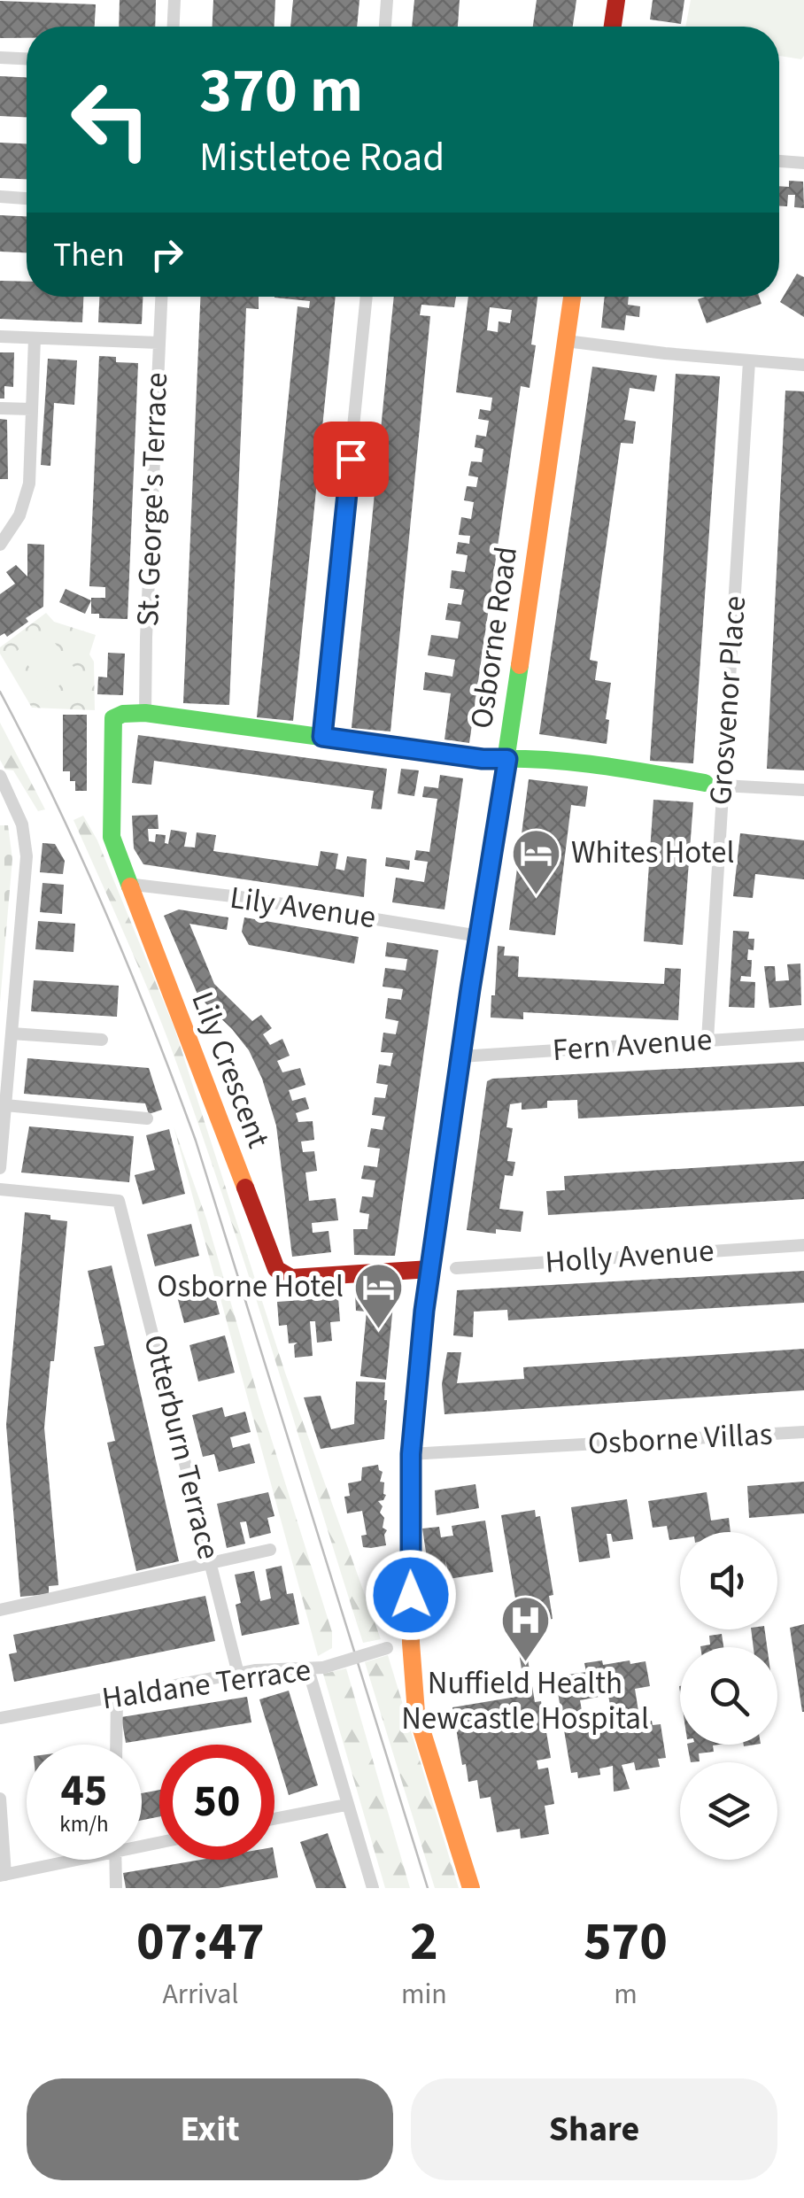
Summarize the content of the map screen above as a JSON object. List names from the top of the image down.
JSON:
{
  "streets": {
    "main road": ["Osborne Road", "Lily Crescent"],
    "street": [
      "St. George's Terrace",
      "Grosvenor Place",
      "Lily Avenue",
      "Fern Avenue",
      "Holly Avenue",
      "Osborne Villas",
      "Otterburn Terrace",
      "Haldane Terrace"
    ]
  },
  "crossings": [
    ["St. George's Terrace", "Lily Crescent"],
    ["Osborne Road", "Lily Avenue"],
    ["Osborne Road", "Fern Avenue"],
    ["Osborne Road", "Lily Crescent"],
    ["Osborne Road", "Osborne Villas"],
    ["Osborne Road", "Haldane Terrace"],
    ["Grosvenor Place", "Fern Avenue"],
    ["Lily Avenue", "Lily Crescent"],
    ["Otterburn Terrace", "Haldane Terrace"]
  ],
  "places": {
    "hotel": ["Whites Hotel", "Osborne Hotel"],
    "hospital": ["Nuffield Health Newcastle Hospital"]
  },
  "page": {
    "turn": ["370 m", "Mistletoe Road"],
    "then": "Then",
    "speed": "45 km/h",
    "limit": "50",
    "eta": [
      "07:47",
      "Arrival",
      "2",
      "min",
      "570",
      "m"
    ],
    "buttons": ["Exit", "Share"]
  }
}
